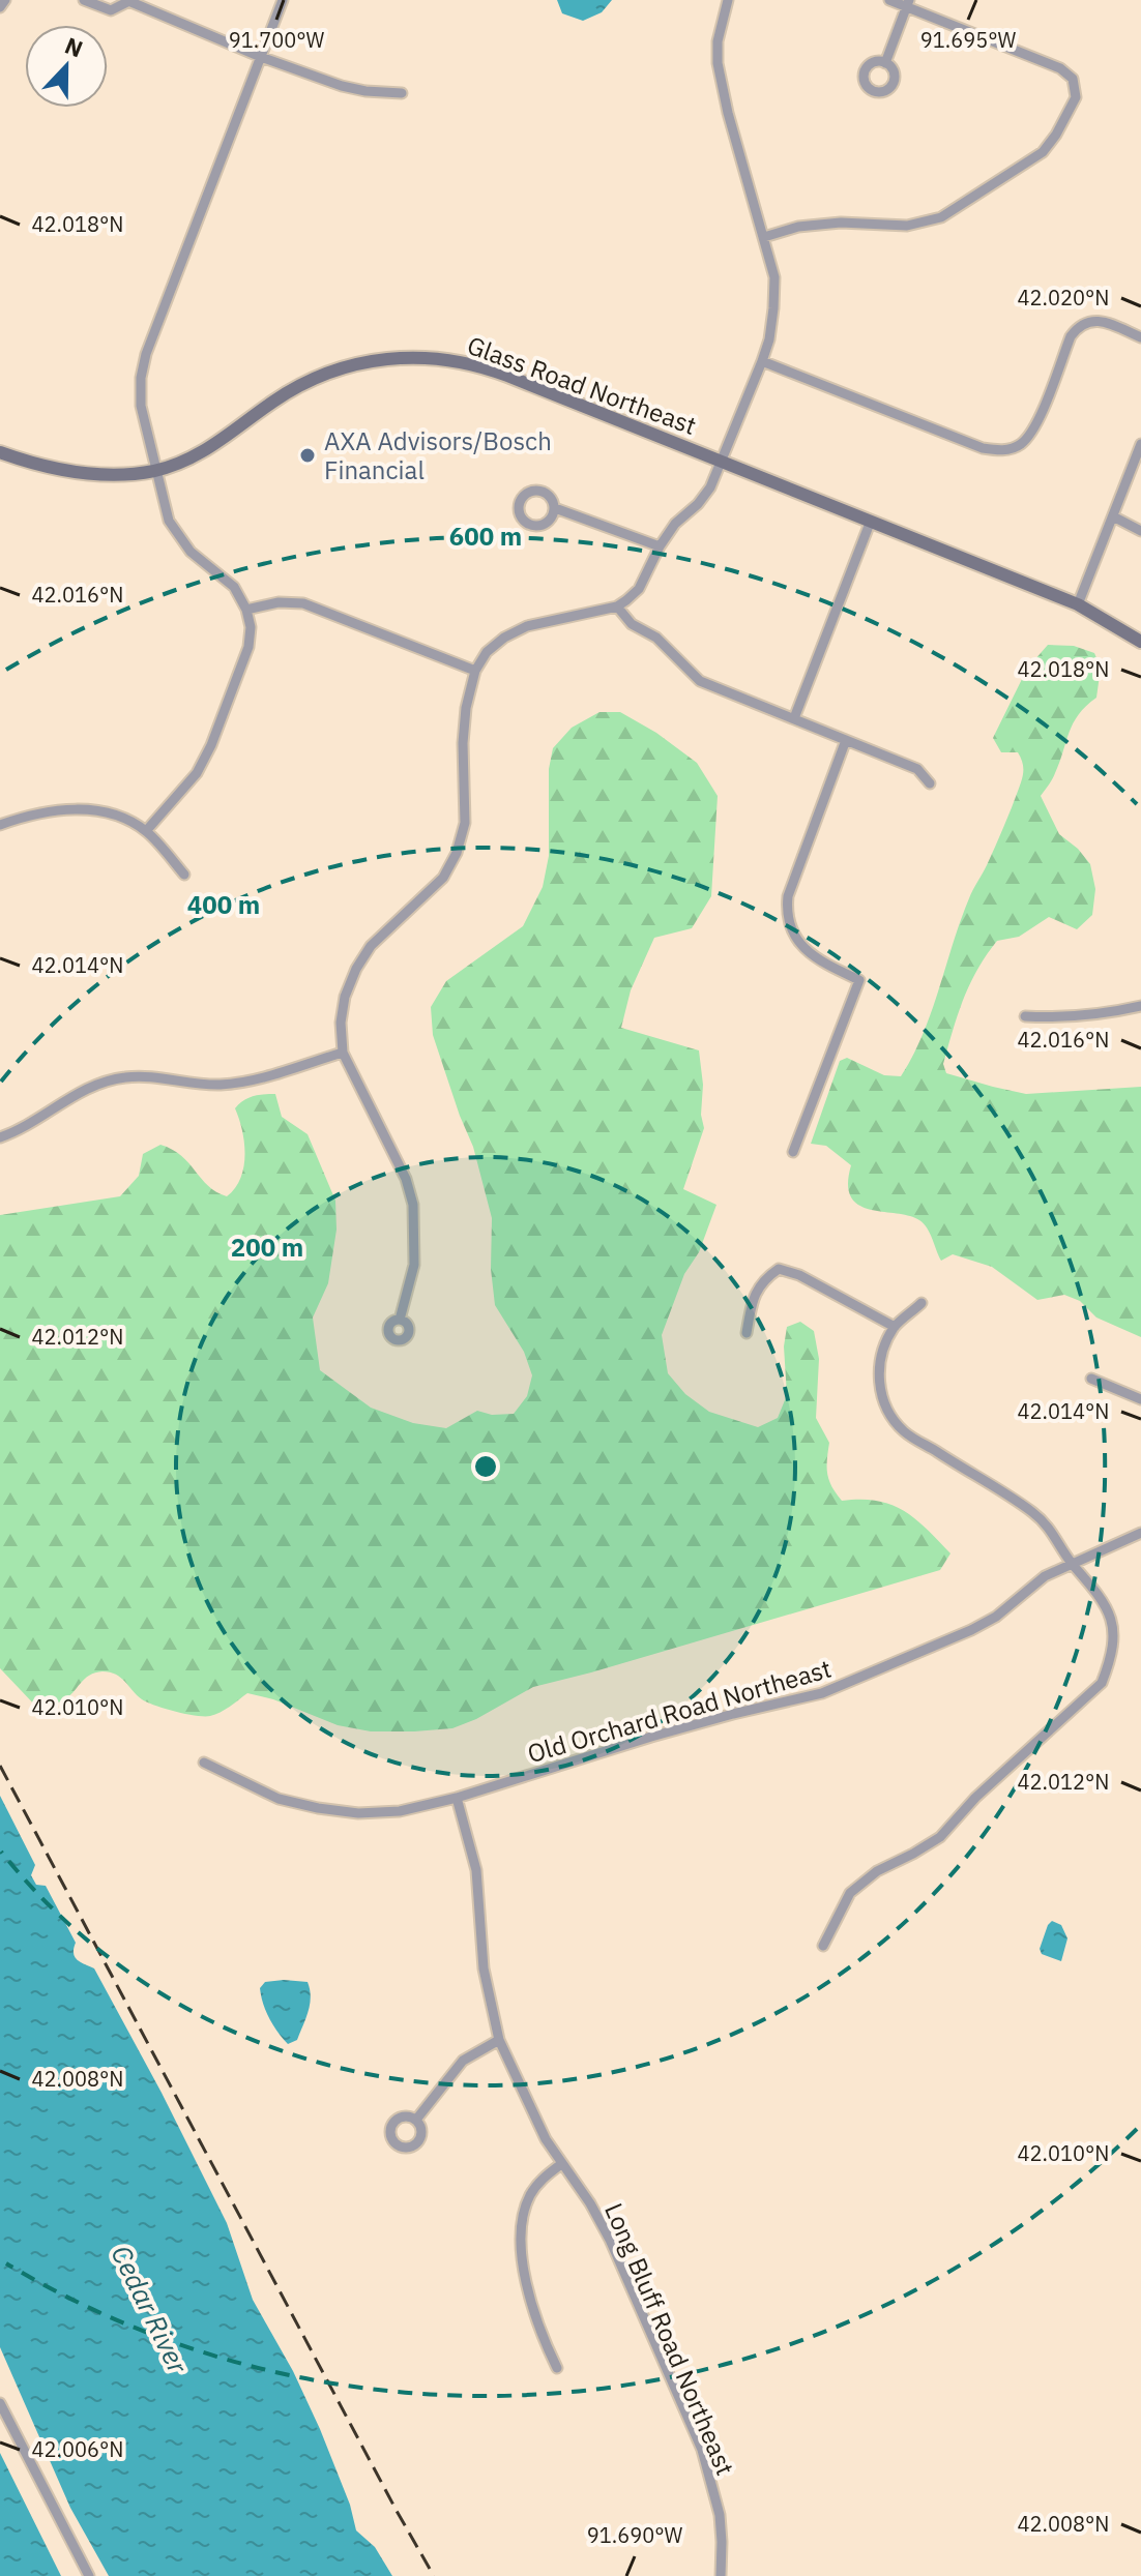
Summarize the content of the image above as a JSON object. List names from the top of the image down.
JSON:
{
  "streets": {
    "street": ["Glass Road Northeast", "Old Orchard Road Northeast", "Long Bluff Road Northeast"]
  },
  "crossings": [
    ["Old Orchard Road Northeast", "Long Bluff Road Northeast"]
  ],
  "water": ["Cedar River"],
  "places": ["AXA Advisors/Bosch Financial"],
  "north": "top",
  "coordinates": [
    "91.700°W",
    "91.695°W",
    "42.018°N",
    "42.020°N",
    "42.016°N",
    "42.014°N",
    "42.012°N",
    "42.010°N",
    "42.008°N",
    "42.006°N",
    "91.690°W"
  ],
  "rings": ["600 m", "400 m", "200 m"]
}
